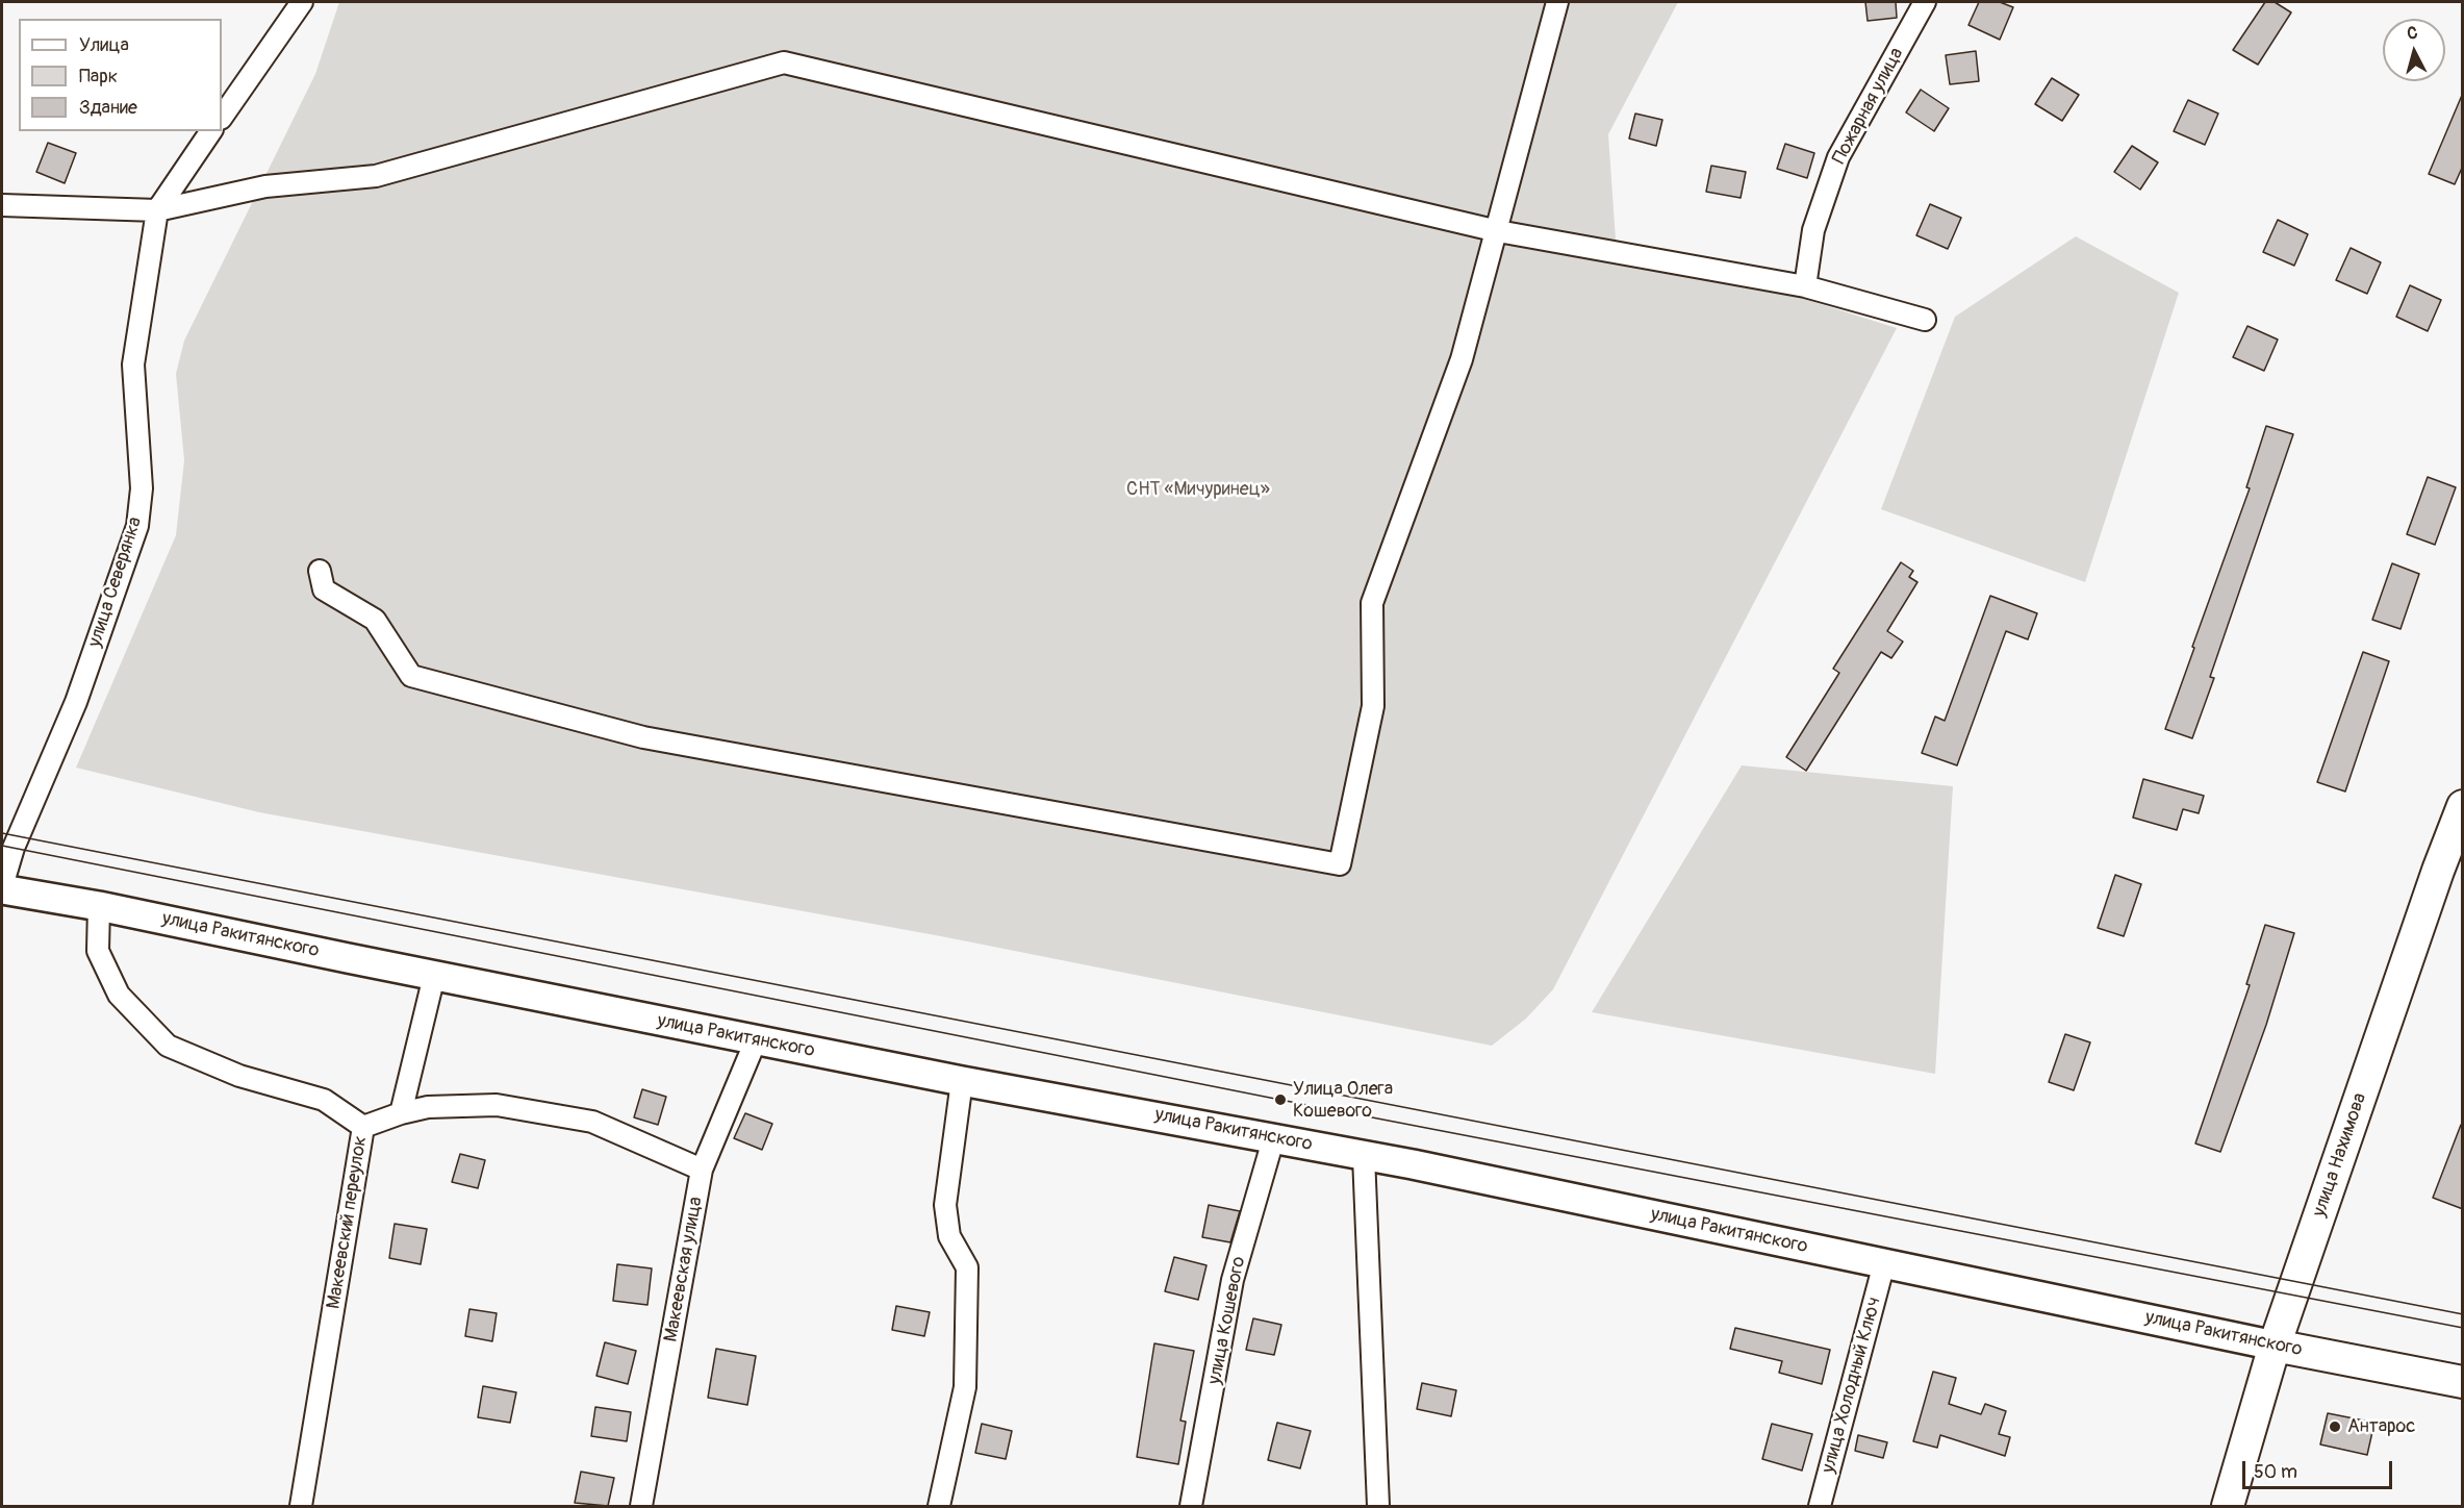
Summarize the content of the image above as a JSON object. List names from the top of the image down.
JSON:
{
  "streets": {
    "main road": ["улица Ракитянского", "улица Нахимова"],
    "street": [
      "Пожарная улица",
      "улица Северянка",
      "Макеевский переулок",
      "Макеевская улица",
      "улица Кошевого",
      "улица Холодный Ключ"
    ]
  },
  "crossings": [
    ["улица Северянка", "улица Ракитянского"],
    ["улица Ракитянского", "улица Нахимова"],
    ["улица Ракитянского", "Макеевский переулок"],
    ["улица Ракитянского", "Макеевская улица"],
    ["улица Ракитянского", "улица Кошевого"],
    ["улица Ракитянского", "улица Холодный Ключ"]
  ],
  "parks": ["СНТ «Мичуринец»"],
  "places": ["Улица Олега Кошевого", "Антарос"],
  "legend": ["Улица", "Парк", "Здание"],
  "scale_bar": "50 m",
  "north": "top"
}
